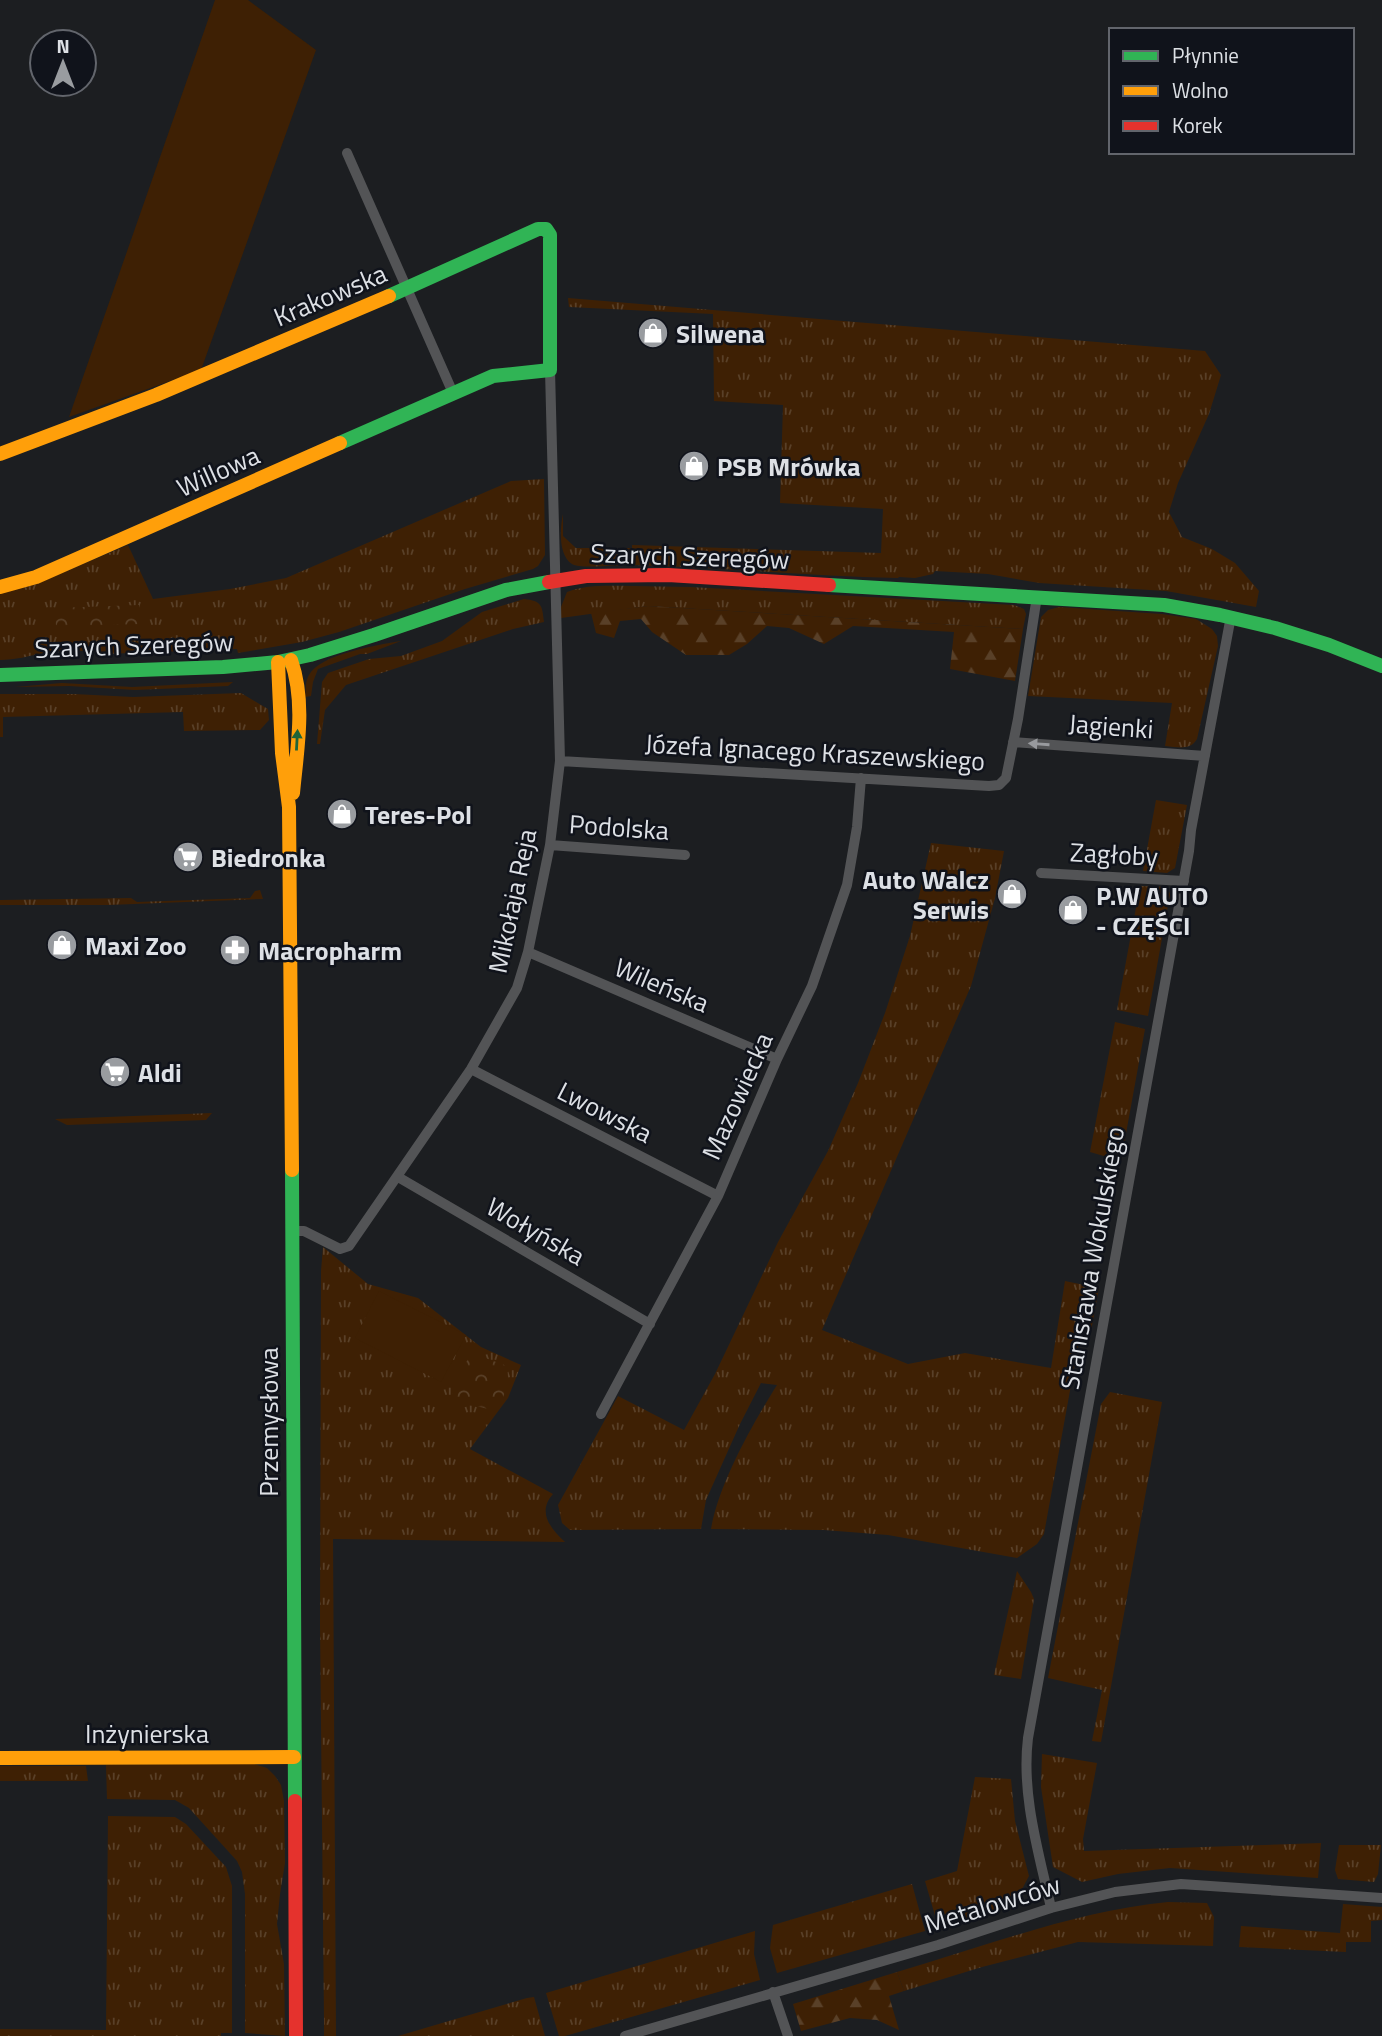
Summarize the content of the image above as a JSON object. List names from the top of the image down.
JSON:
{
  "streets": {
    "main road": [
      "Krakowska",
      "Willowa",
      "Szarych Szeregów",
      "Przemysłowa",
      "Inżynierska"
    ],
    "street": [
      "Jagienki",
      "Józefa Ignacego Kraszewskiego",
      "Podolska",
      "Zagłoby",
      "Mikołaja Reja",
      "Wileńska",
      "Mazowiecka",
      "Lwowska",
      "Wołyńska",
      "Stanisława Wokulskiego",
      "Metalowców"
    ]
  },
  "crossings": [
    ["Krakowska", "Willowa"],
    ["Krakowska", "Szarych Szeregów"],
    ["Krakowska", "Mikołaja Reja"],
    ["Szarych Szeregów", "Józefa Ignacego Kraszewskiego"],
    ["Szarych Szeregów", "Mikołaja Reja"],
    ["Szarych Szeregów", "Stanisława Wokulskiego"],
    ["Szarych Szeregów", "Przemysłowa"],
    ["Jagienki", "Józefa Ignacego Kraszewskiego"],
    ["Jagienki", "Stanisława Wokulskiego"],
    ["Józefa Ignacego Kraszewskiego", "Mikołaja Reja"],
    ["Józefa Ignacego Kraszewskiego", "Mazowiecka"],
    ["Podolska", "Mikołaja Reja"],
    ["Zagłoby", "Stanisława Wokulskiego"],
    ["Mikołaja Reja", "Wileńska"],
    ["Mikołaja Reja", "Lwowska"],
    ["Mikołaja Reja", "Wołyńska"],
    ["Mikołaja Reja", "Przemysłowa"],
    ["Wileńska", "Mazowiecka"],
    ["Mazowiecka", "Lwowska"],
    ["Mazowiecka", "Wołyńska"],
    ["Stanisława Wokulskiego", "Metalowców"],
    ["Przemysłowa", "Inżynierska"]
  ],
  "one_way": ["Jagienki"],
  "places": {
    "shop": [
      "Silwena",
      "PSB Mrówka",
      "Teres-Pol",
      "Auto Walcz Serwis",
      "P.W AUTO - CZĘŚCI",
      "Maxi Zoo"
    ],
    "supermarket": ["Biedronka", "Aldi"],
    "pharmacy": ["Macropharm"]
  },
  "legend": ["Płynnie", "Wolno", "Korek"],
  "north": "top"
}
